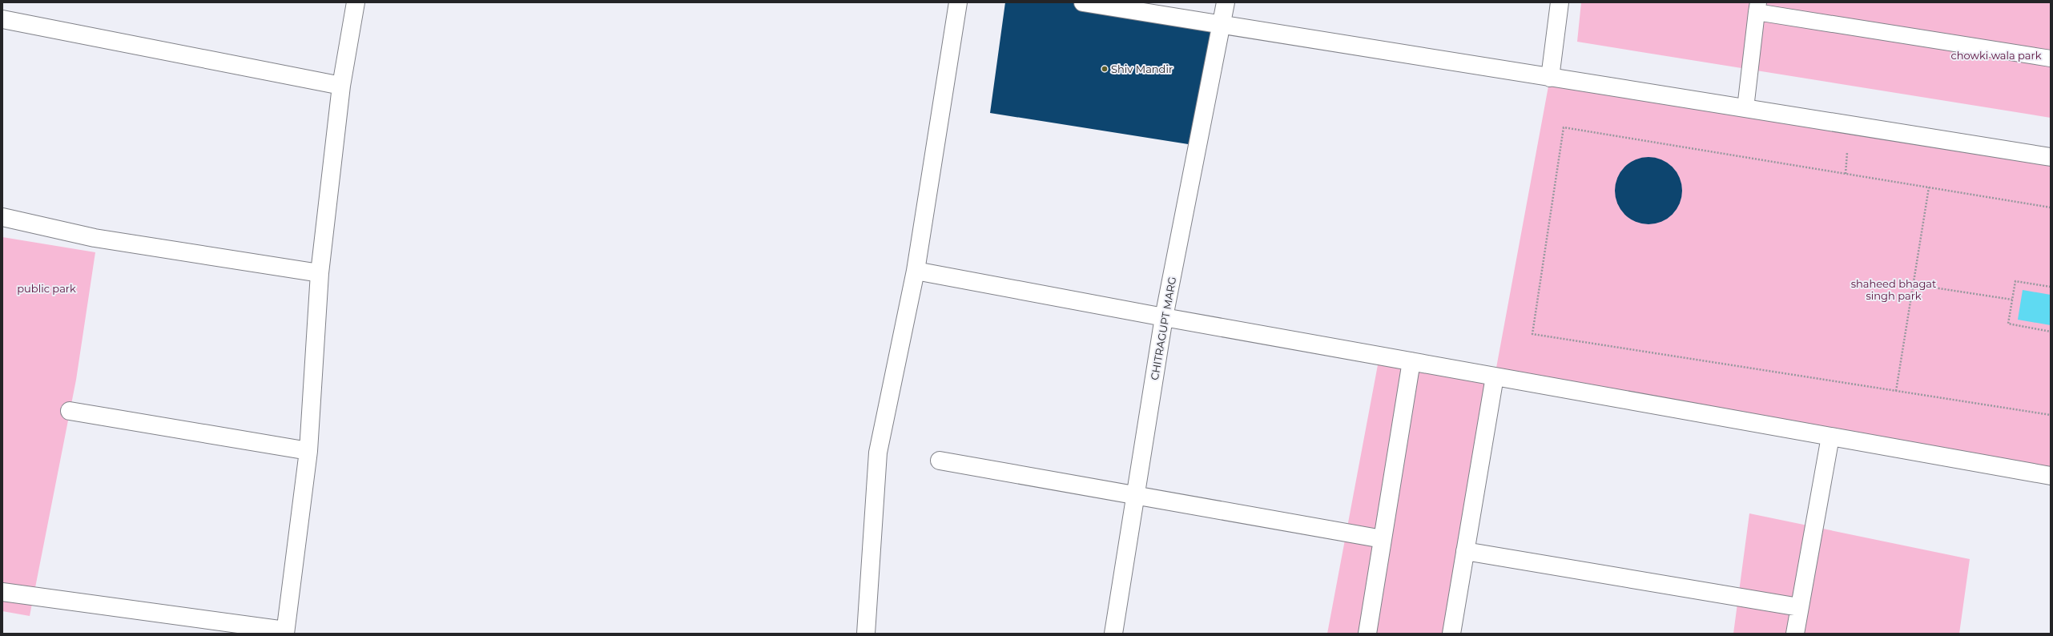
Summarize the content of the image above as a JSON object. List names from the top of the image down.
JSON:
{
  "streets": {
    "street": ["CHITRAGUPT MARG"]
  },
  "parks": ["chowki wala park", "shaheed bhagat singh park", "public park"],
  "places": ["Shiv Mandir"]
}
